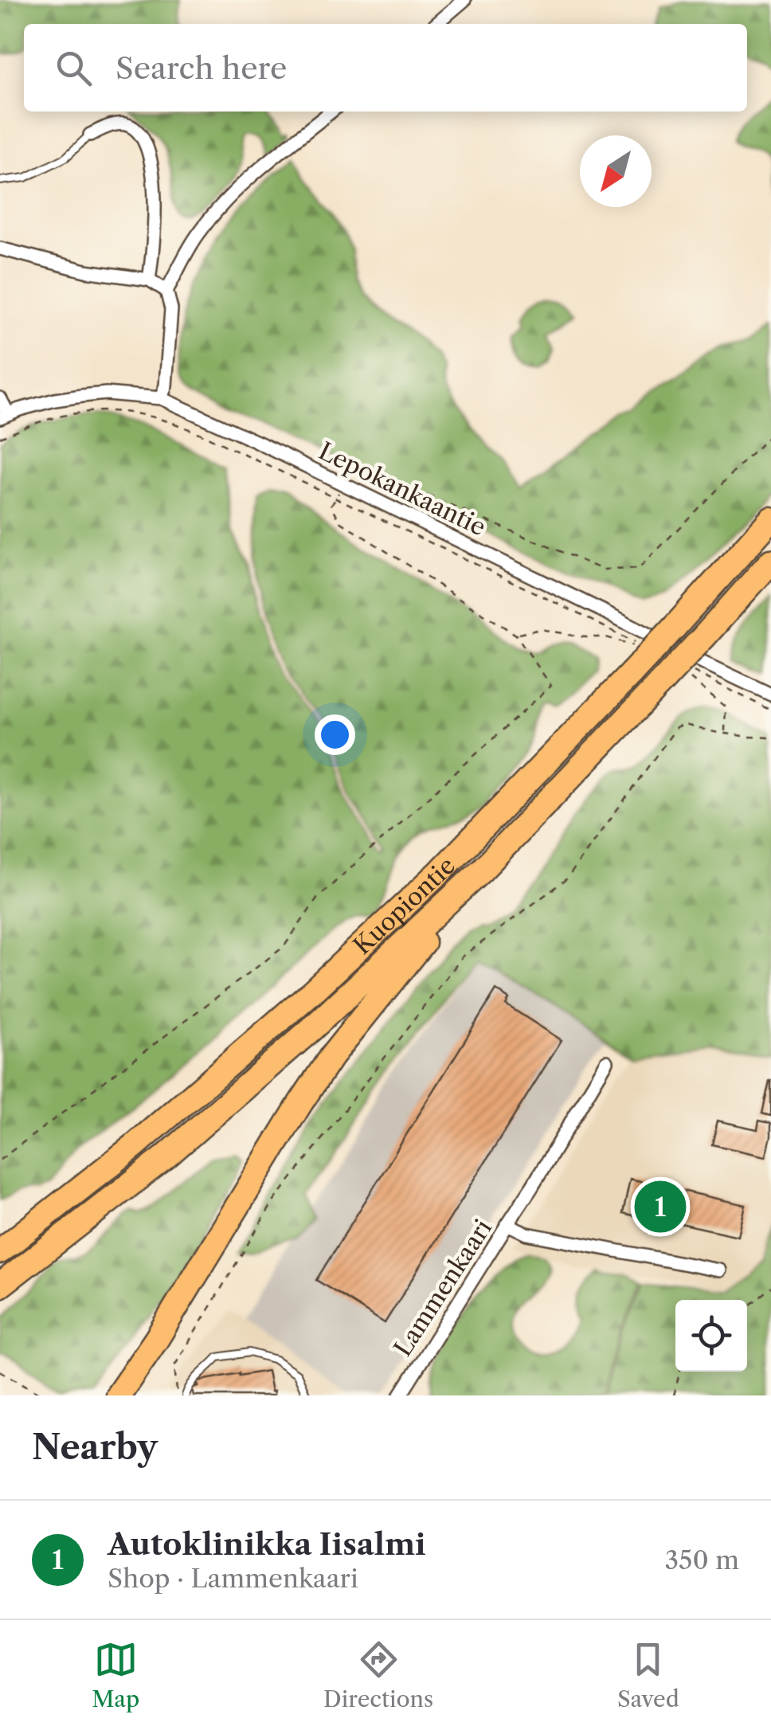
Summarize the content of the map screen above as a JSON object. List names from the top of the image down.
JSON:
{
  "streets": {
    "highway": ["Kuopiontie"],
    "street": ["Lepokankaantie", "Lammenkaari"]
  },
  "north": "bottom left",
  "page": {
    "search": "Search here",
    "pins": "1",
    "heading": "Nearby",
    "list": [
      {
        "mark": "1",
        "name": "Autoklinikka Iisalmi",
        "note": "Shop · Lammenkaari",
        "value": "350 m"
      }
    ],
    "nav": ["Map", "Directions", "Saved"]
  }
}
